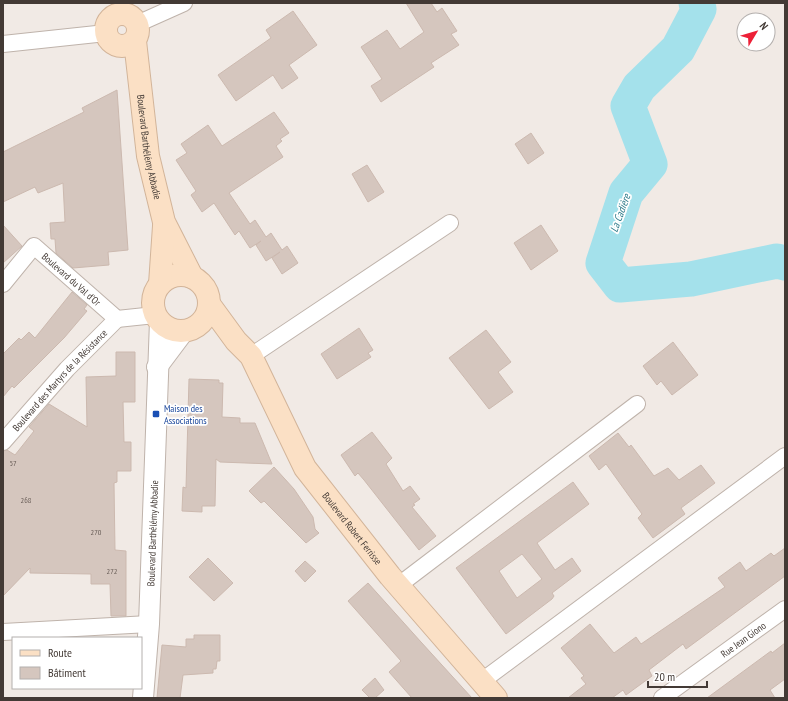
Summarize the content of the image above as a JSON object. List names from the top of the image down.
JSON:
{
  "streets": {
    "main road": ["Boulevard Barthélémy Abbadie", "Boulevard Robert Ferrisse"],
    "street": ["Boulevard du Val d'Or", "Boulevard des Martyrs de la Résistance", "Rue Jean Giono"]
  },
  "crossings": [
    ["Boulevard Barthélémy Abbadie", "Boulevard Robert Ferrisse"],
    ["Boulevard du Val d'Or", "Boulevard des Martyrs de la Résistance"]
  ],
  "water": ["La Cadière"],
  "places": {
    "transit": ["Maison des Associations"]
  },
  "house_numbers": [
    "57",
    "268",
    "270",
    "272"
  ],
  "legend": ["Route", "Bâtiment"],
  "scale_bar": "20 m",
  "north": "top right"
}
